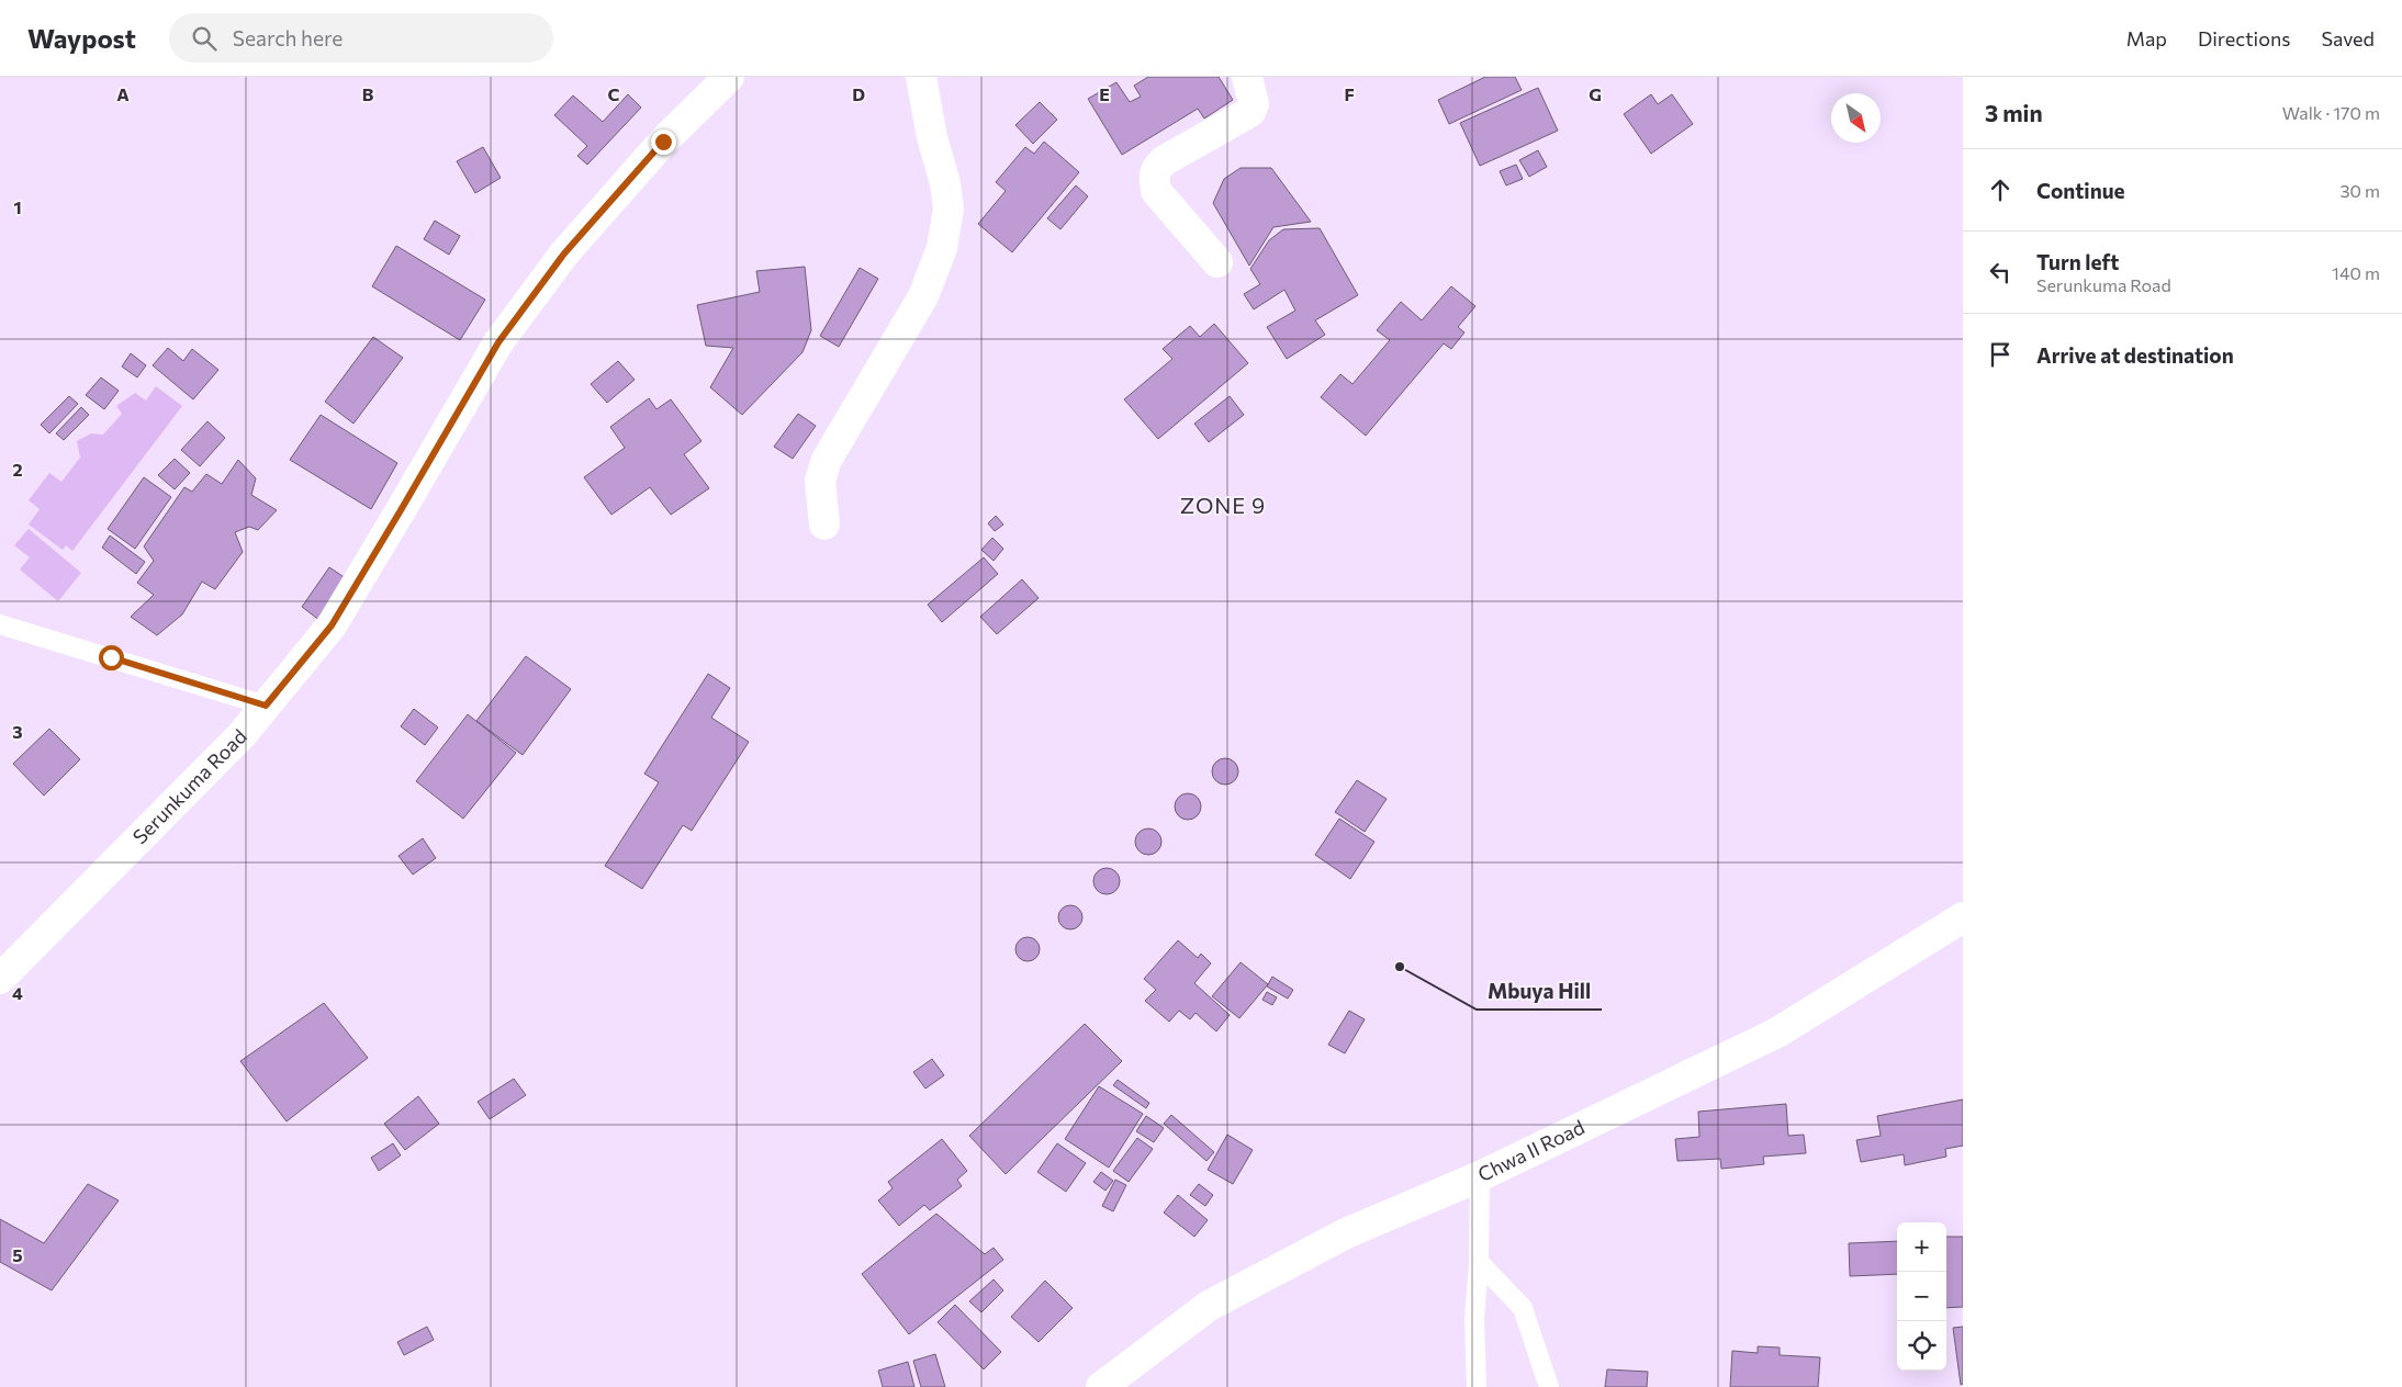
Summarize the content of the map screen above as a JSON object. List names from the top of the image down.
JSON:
{
  "streets": {
    "street": ["Serunkuma Road", "Chwa II Road"]
  },
  "districts": ["ZONE 9"],
  "places": ["Mbuya Hill"],
  "north": "bottom right",
  "page": {
    "header": "Waypost",
    "search": "Search here",
    "nav": ["Map", "Directions", "Saved"],
    "heading": ["3 min", "Walk · 170 m"],
    "list": [
      ["Continue", "30 m"],
      ["Turn left", "Serunkuma Road", "140 m"],
      "Arrive at destination"
    ],
    "map_buttons": ["+", "−"]
  },
  "grid": {
    "columns": [
      "A",
      "B",
      "C",
      "D",
      "E",
      "F",
      "G"
    ],
    "rows": [
      "1",
      "2",
      "3",
      "4",
      "5"
    ]
  }
}
